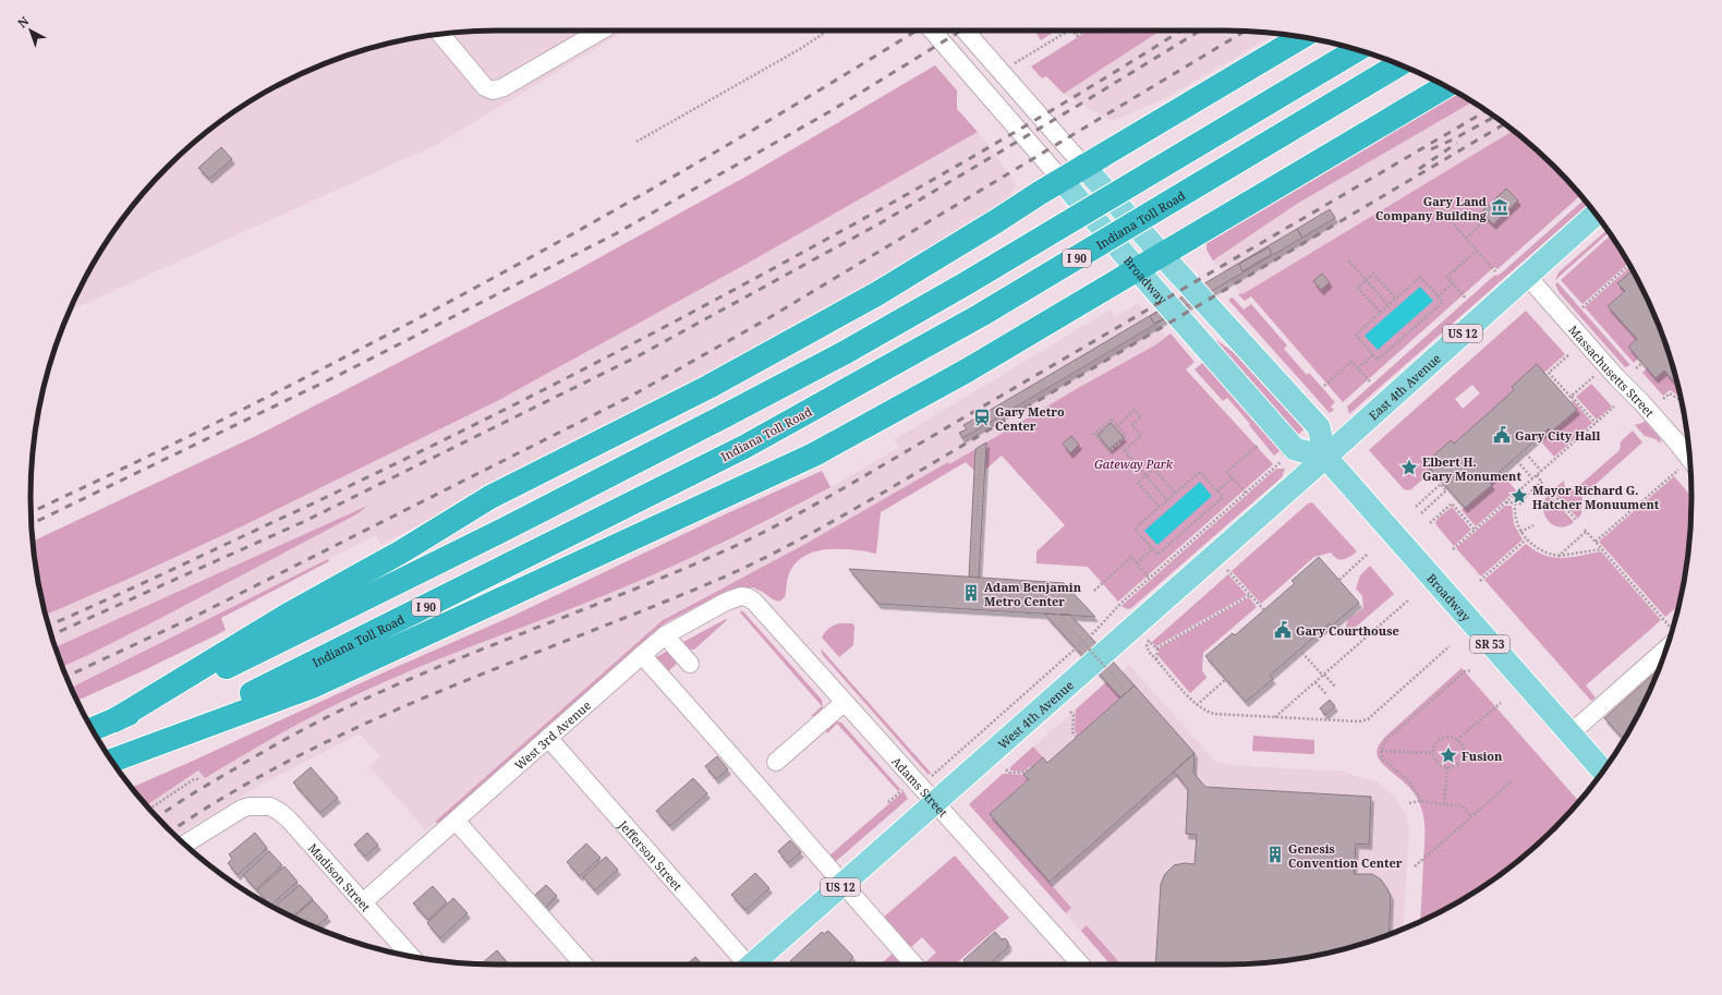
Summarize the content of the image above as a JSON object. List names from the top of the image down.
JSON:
{
  "streets": {
    "highway": ["Indiana Toll Road", "I 90"],
    "main road": [
      "Broadway",
      "US 12",
      "East 4th Avenue",
      "SR 53",
      "West 4th Avenue"
    ],
    "street": [
      "Massachusetts Street",
      "West 3rd Avenue",
      "Adams Street",
      "Jefferson Street",
      "Madison Street"
    ]
  },
  "crossings": [
    ["Broadway", "East 4th Avenue"],
    ["Broadway", "West 4th Avenue"],
    ["Massachusetts Street", "East 4th Avenue"],
    ["East 4th Avenue", "West 4th Avenue"],
    ["West 4th Avenue", "Adams Street"],
    ["West 3rd Avenue", "Adams Street"],
    ["West 3rd Avenue", "Jefferson Street"],
    ["West 3rd Avenue", "Madison Street"]
  ],
  "parks": ["Gateway Park"],
  "places": {
    "museum": ["Gary Land Company Building"],
    "station": ["Gary Metro Center"],
    "public building": ["Gary City Hall", "Gary Courthouse"],
    "place": ["Elbert H. Gary Monument", "Mayor Richard G. Hatcher Monuument", "Fusion"],
    "building": ["Adam Benjamin Metro Center", "Genesis Convention Center"]
  },
  "north": "top left"
}
